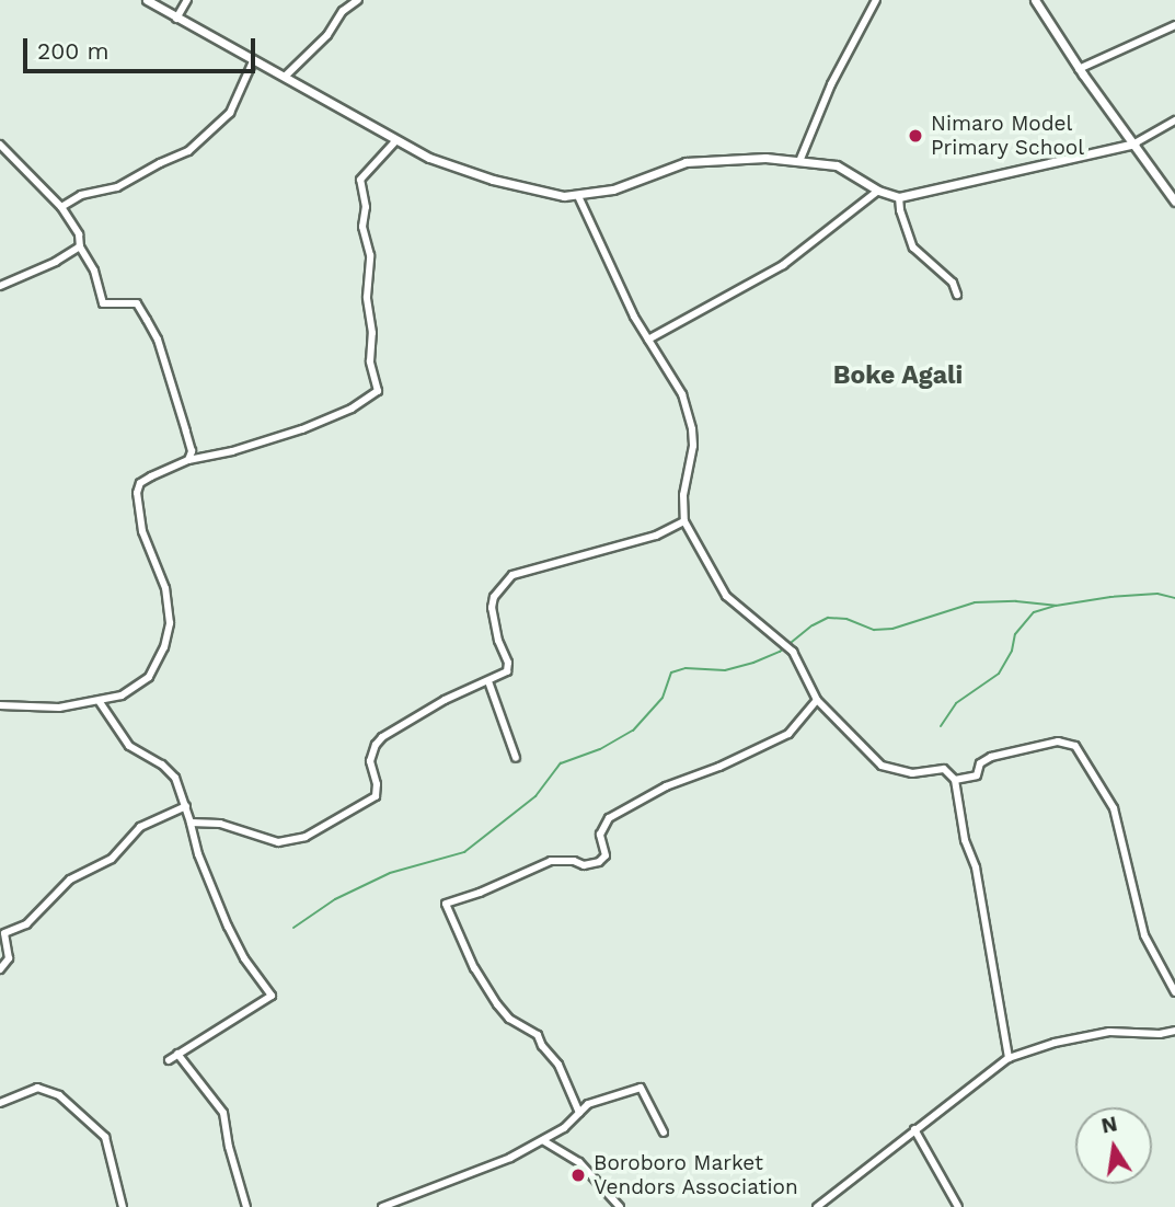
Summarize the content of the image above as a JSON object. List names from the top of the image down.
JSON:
{
  "districts": ["Boke Agali"],
  "places": ["Nimaro Model Primary School", "Boroboro Market Vendors Association"],
  "scale_bar": "200 m",
  "north": "top"
}
